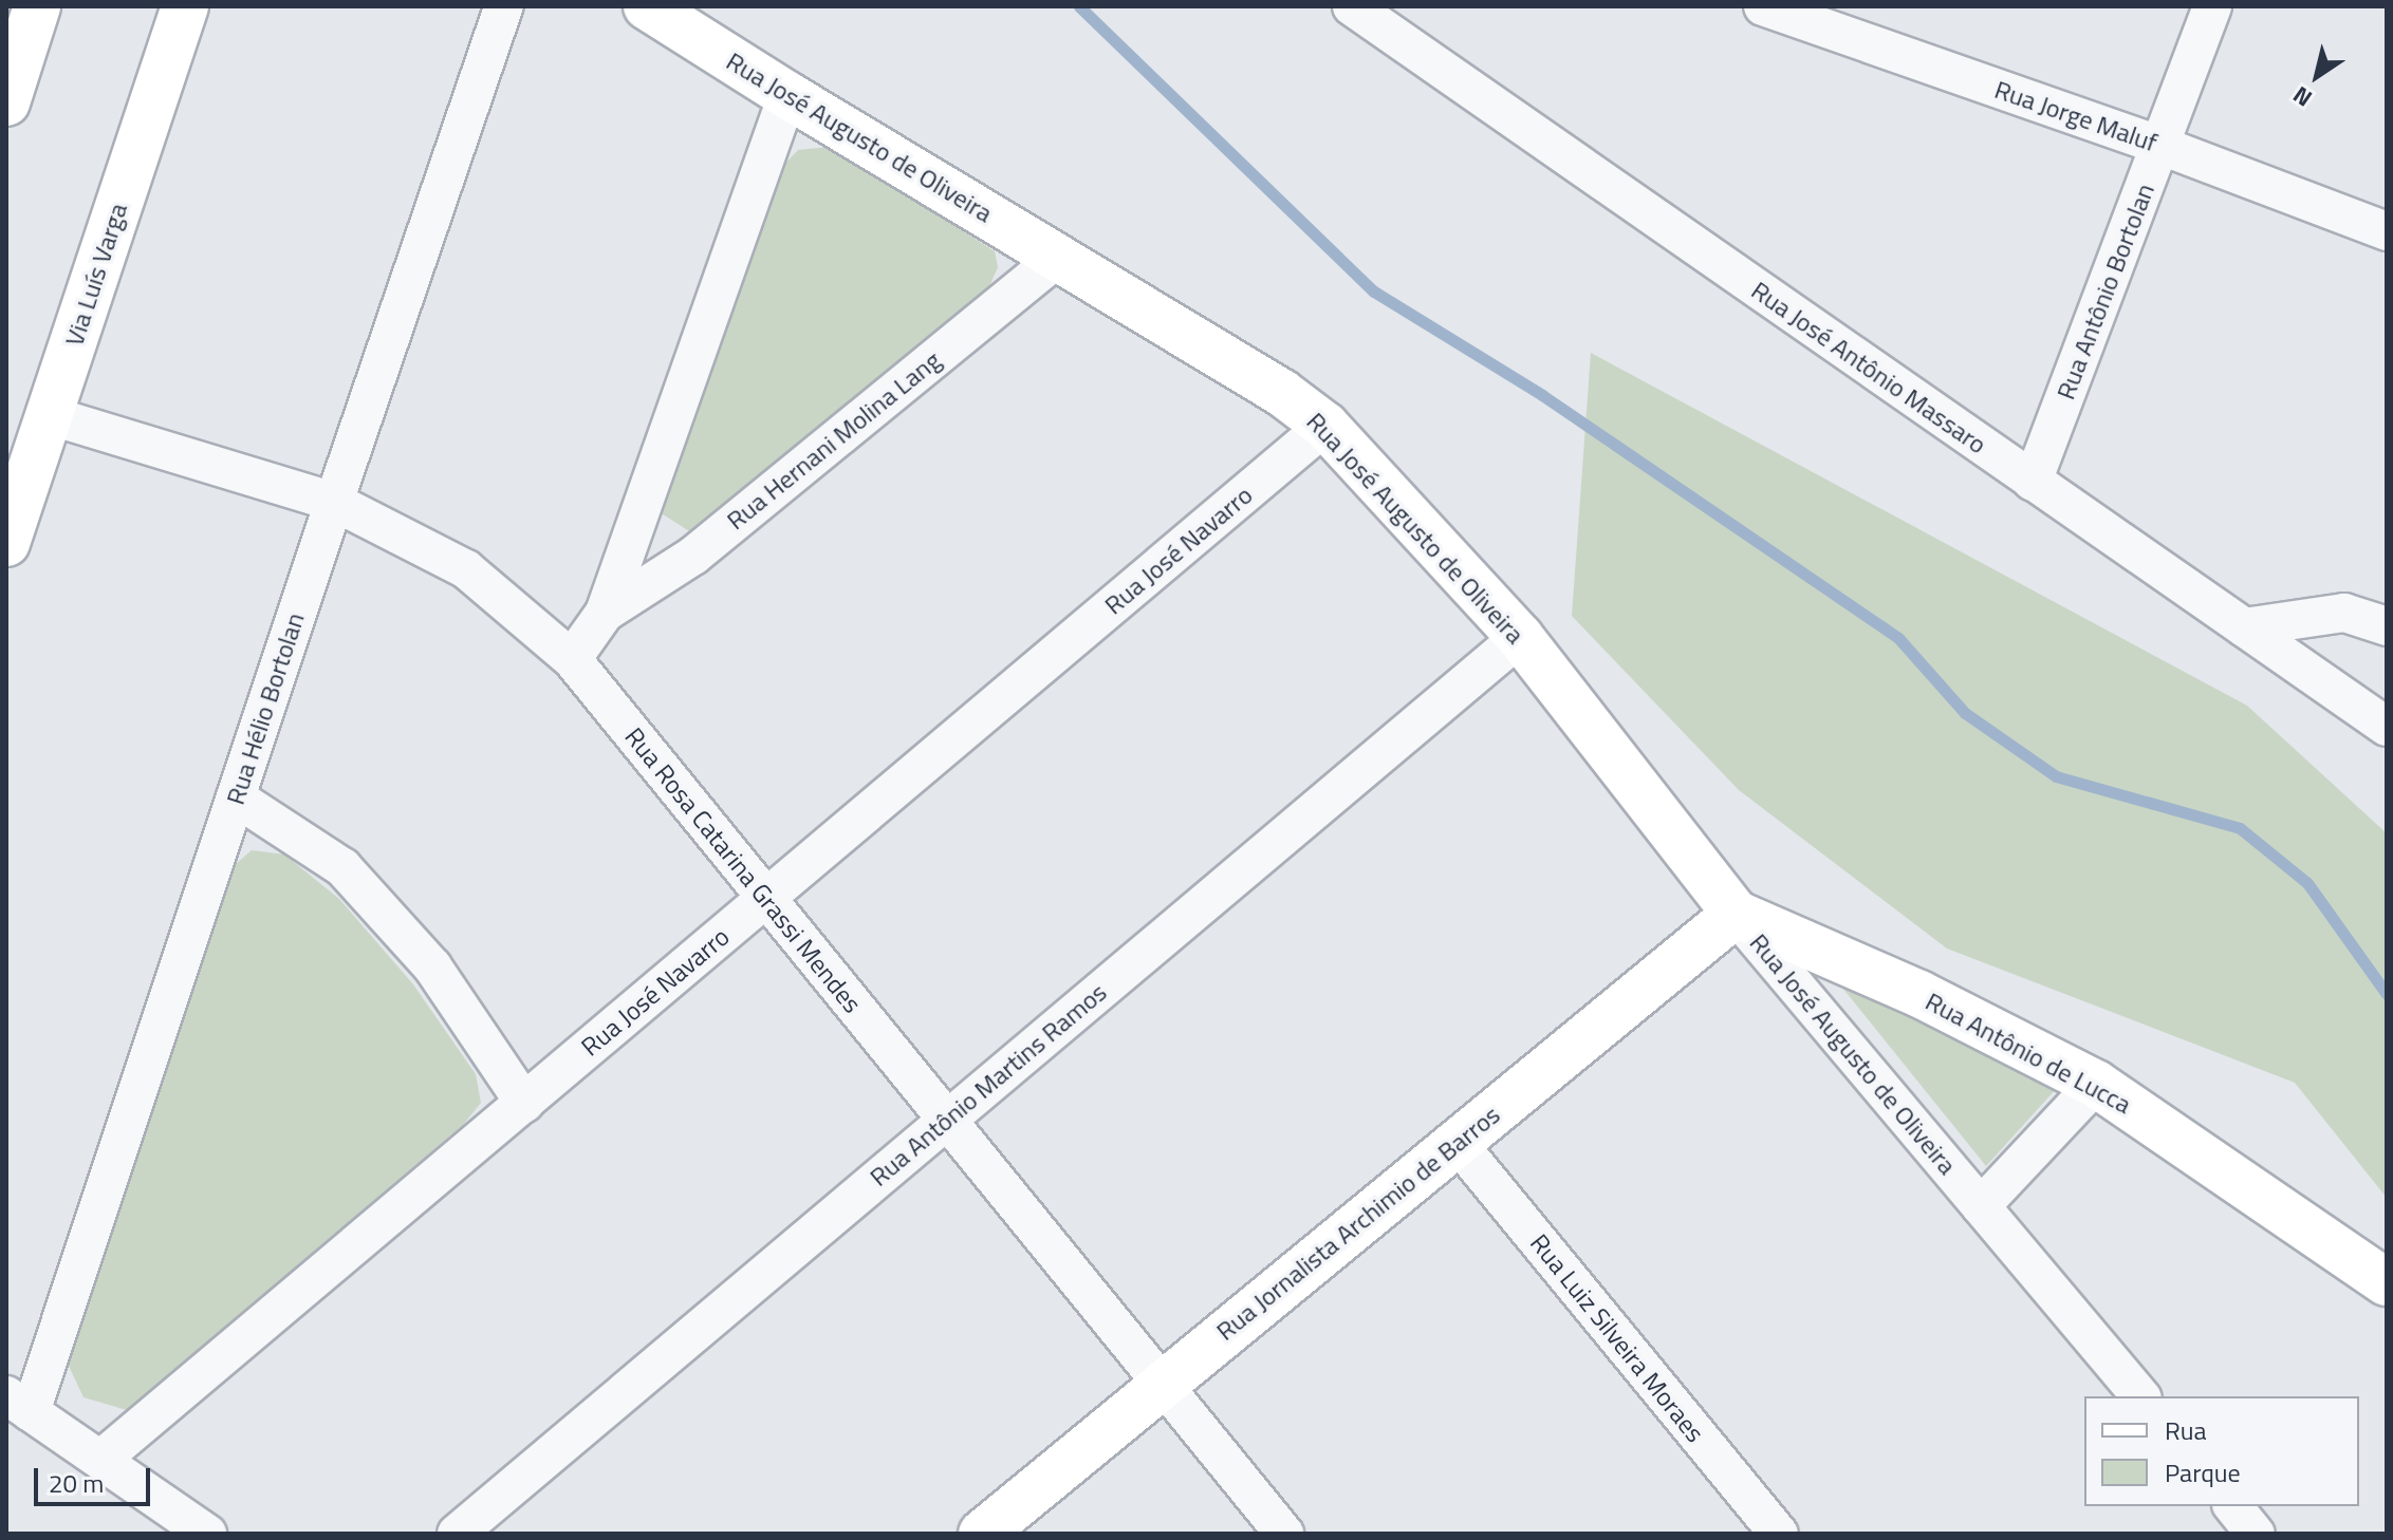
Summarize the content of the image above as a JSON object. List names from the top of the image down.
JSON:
{
  "streets": {
    "street": [
      "Rua Jorge Maluf",
      "Rua José Augusto de Oliveira",
      "Via Luís Varga",
      "Rua Antônio Bortolan",
      "Rua José Antônio Massaro",
      "Rua Hernani Molina Lang",
      "Rua José Navarro",
      "Rua Hélio Bortolan",
      "Rua Rosa Catarina Grassi Mendes",
      "Rua Antônio de Lucca",
      "Rua Antônio Martins Ramos",
      "Rua Jornalista Archimio de Barros",
      "Rua Luiz Silveira Moraes"
    ]
  },
  "crossings": [
    ["Rua Jorge Maluf", "Rua Antônio Bortolan"],
    ["Rua José Augusto de Oliveira", "Rua Hernani Molina Lang"],
    ["Rua José Augusto de Oliveira", "Rua José Navarro"],
    ["Rua José Augusto de Oliveira", "Rua Antônio de Lucca"],
    ["Rua José Augusto de Oliveira", "Rua Antônio Martins Ramos"],
    ["Rua José Augusto de Oliveira", "Rua Jornalista Archimio de Barros"],
    ["Via Luís Varga", "Rua Rosa Catarina Grassi Mendes"],
    ["Rua Antônio Bortolan", "Rua José Antônio Massaro"],
    ["Rua Hernani Molina Lang", "Rua Rosa Catarina Grassi Mendes"],
    ["Rua José Navarro", "Rua Rosa Catarina Grassi Mendes"],
    ["Rua Hélio Bortolan", "Rua Rosa Catarina Grassi Mendes"],
    ["Rua Rosa Catarina Grassi Mendes", "Rua Antônio Martins Ramos"],
    ["Rua Rosa Catarina Grassi Mendes", "Rua Jornalista Archimio de Barros"],
    ["Rua Antônio de Lucca", "Rua Jornalista Archimio de Barros"],
    ["Rua Jornalista Archimio de Barros", "Rua Luiz Silveira Moraes"]
  ],
  "legend": ["Rua", "Parque"],
  "scale_bar": "20 m",
  "north": "bottom left"
}
